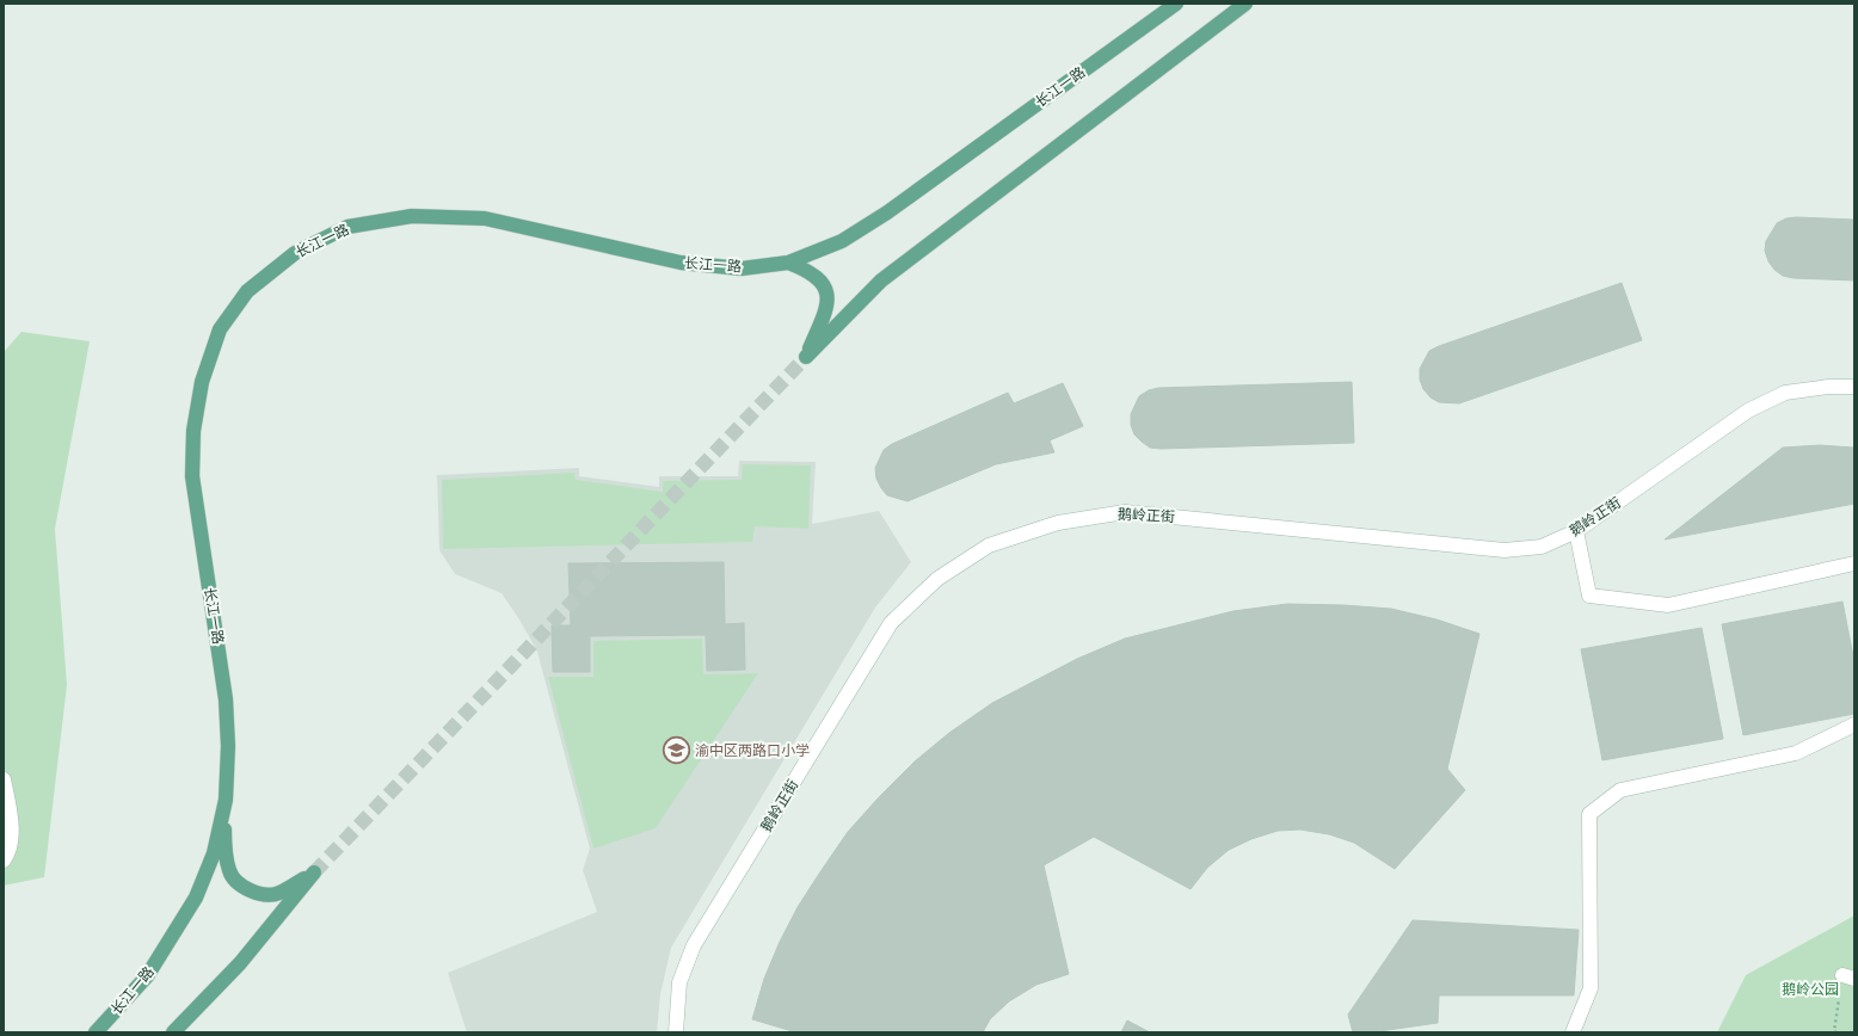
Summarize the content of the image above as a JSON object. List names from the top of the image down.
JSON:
{
  "streets": {
    "main road": ["长江一路"],
    "street": ["鹅岭正街"]
  },
  "parks": ["鹅岭公园"],
  "places": {
    "school or university": ["渝中区两路口小学"]
  }
}
